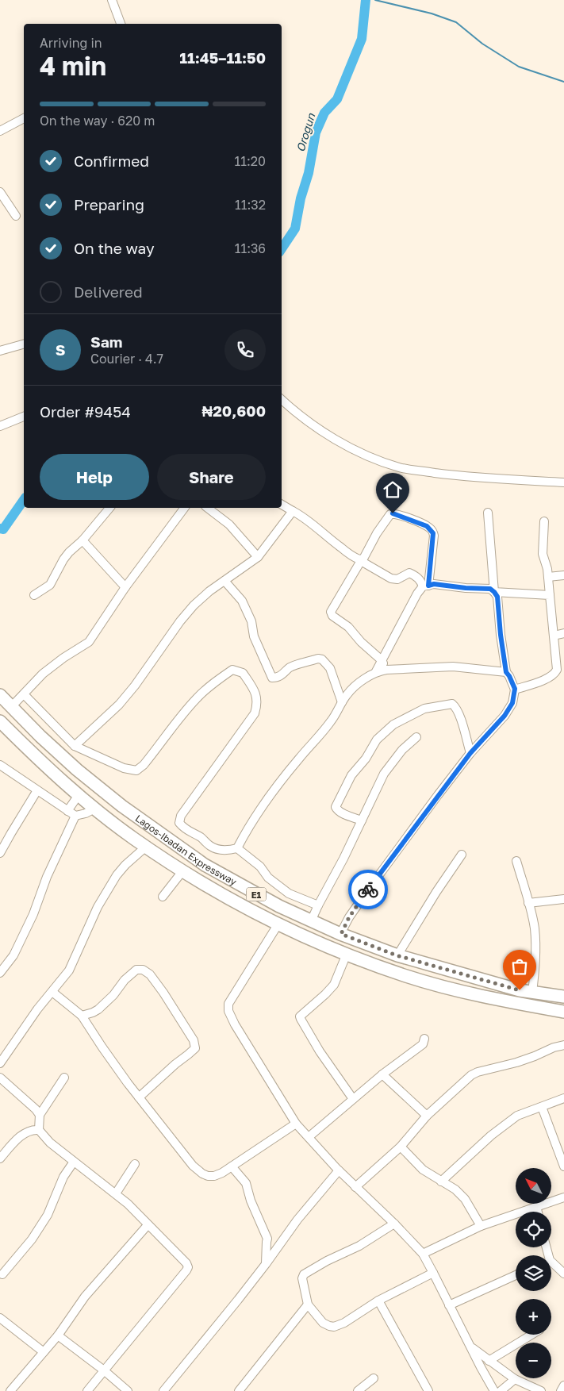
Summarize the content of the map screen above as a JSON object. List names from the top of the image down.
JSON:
{
  "streets": {
    "highway": ["Lagos-Ibadan Expressway", "E1"]
  },
  "water": ["Orogun"],
  "north": "top left",
  "page": {
    "heading": ["4 min", "Arriving in", "11:45–11:50"],
    "panel": [
      "Sam",
      "Courier · 4.7",
      "Order #9454",
      "₦20,600"
    ],
    "bar": "On the way · 620 m",
    "list": [
      ["Confirmed", "11:20"],
      ["Preparing", "11:32"],
      ["On the way", "11:36"],
      "Delivered"
    ],
    "round": "S",
    "buttons": ["Help", "Share"],
    "map_buttons": ["+", "−"]
  }
}
